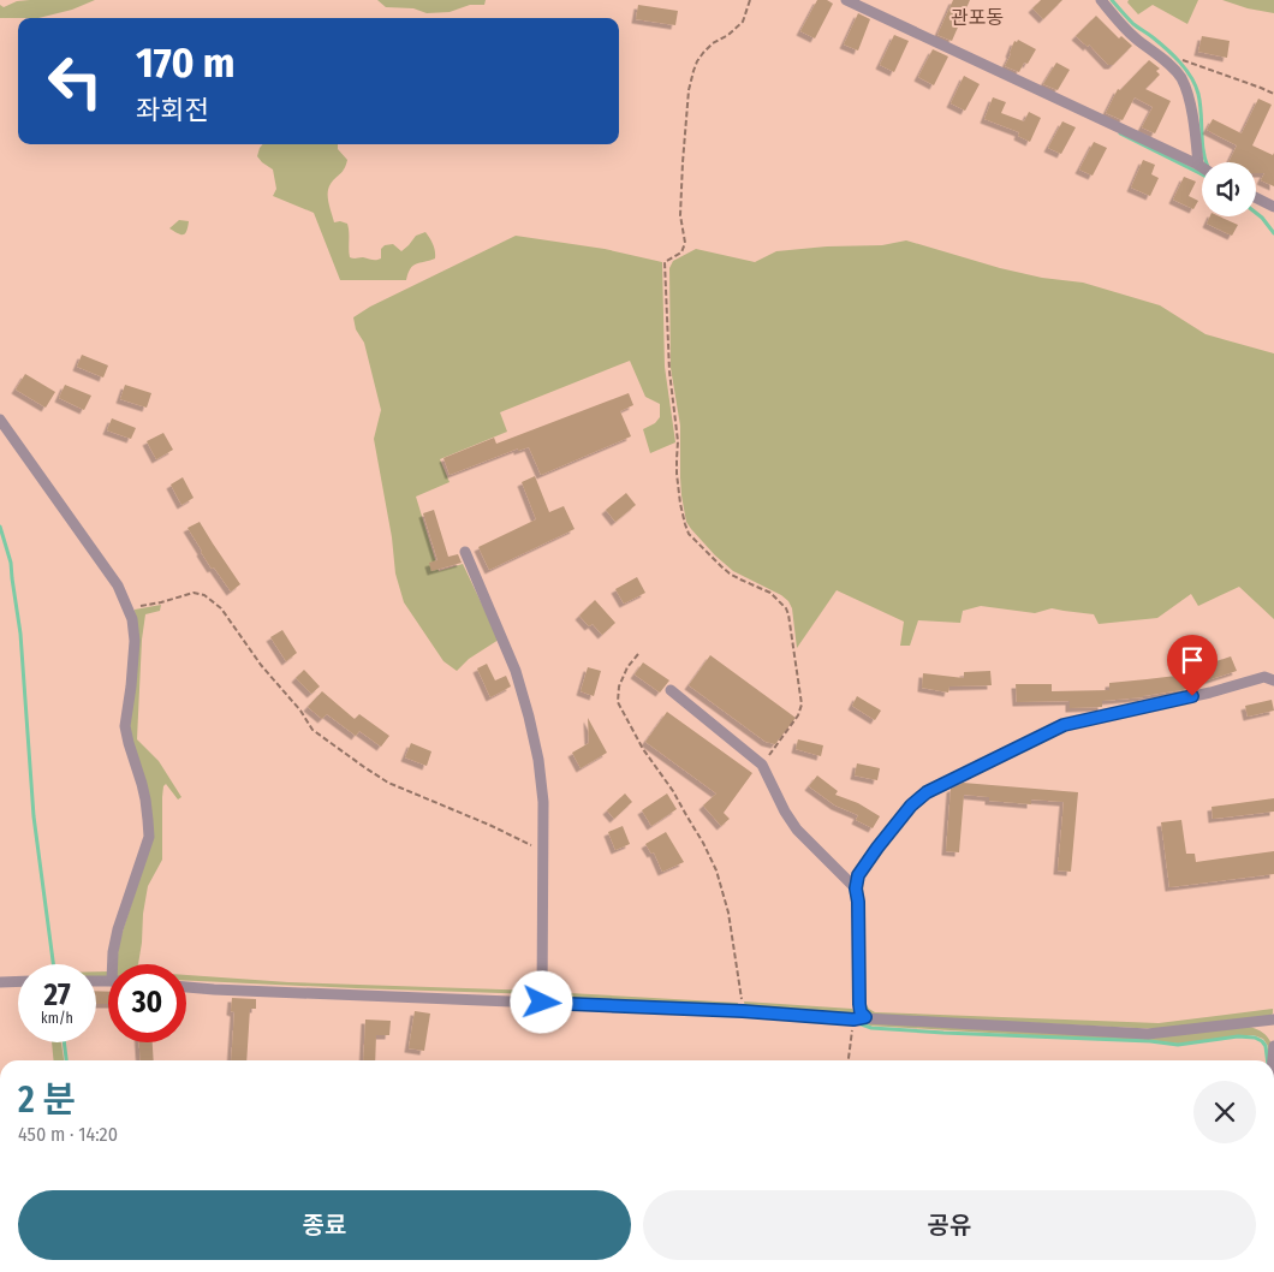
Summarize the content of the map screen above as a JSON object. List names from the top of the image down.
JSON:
{
  "districts": ["관포동"],
  "page": {
    "turn": ["170 m", "좌회전"],
    "speed": "27 km/h",
    "limit": "30",
    "heading": ["2 분", "450 m · 14:20"],
    "buttons": ["종료", "공유"]
  }
}
